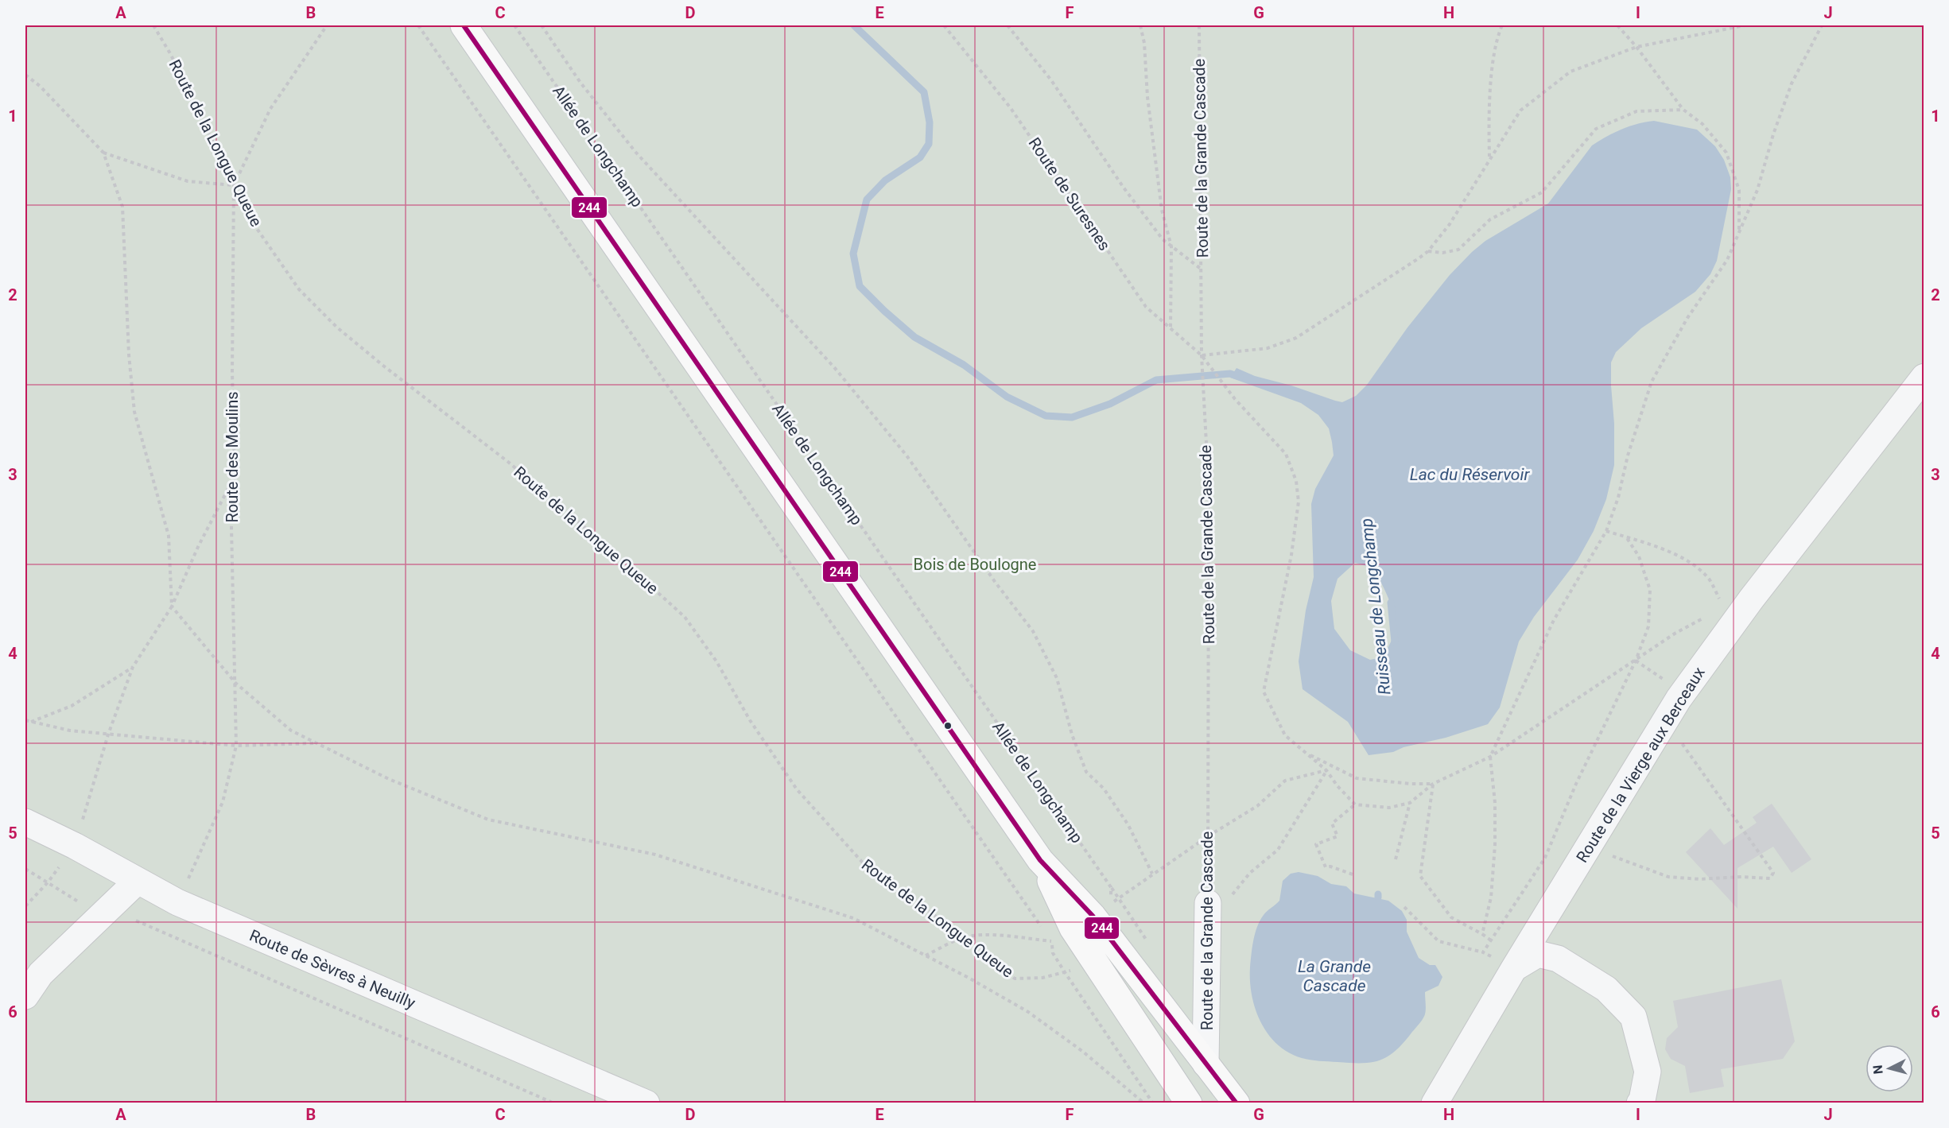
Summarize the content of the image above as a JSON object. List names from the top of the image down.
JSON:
{
  "streets": {
    "street": ["Route de la Grande Cascade", "Route de la Vierge aux Berceaux", "Route de Sèvres à Neuilly"],
    "path": [
      "Route de la Longue Queue",
      "Allée de Longchamp",
      "Route de Suresnes",
      "Route des Moulins"
    ]
  },
  "crossings": [
    ["Route de la Longue Queue", "Route des Moulins"],
    ["Route de la Grande Cascade", "Route de Suresnes"],
    ["Route des Moulins", "Route de Sèvres à Neuilly"]
  ],
  "water": ["Lac du Réservoir", "Ruisseau de Longchamp", "La Grande Cascade"],
  "parks": ["Bois de Boulogne"],
  "lines": ["transit line 244"],
  "north": "left",
  "grid": {
    "columns": [
      "A",
      "B",
      "C",
      "D",
      "E",
      "F",
      "G",
      "H",
      "I",
      "J"
    ],
    "rows": [
      "1",
      "2",
      "3",
      "4",
      "5",
      "6"
    ]
  }
}
